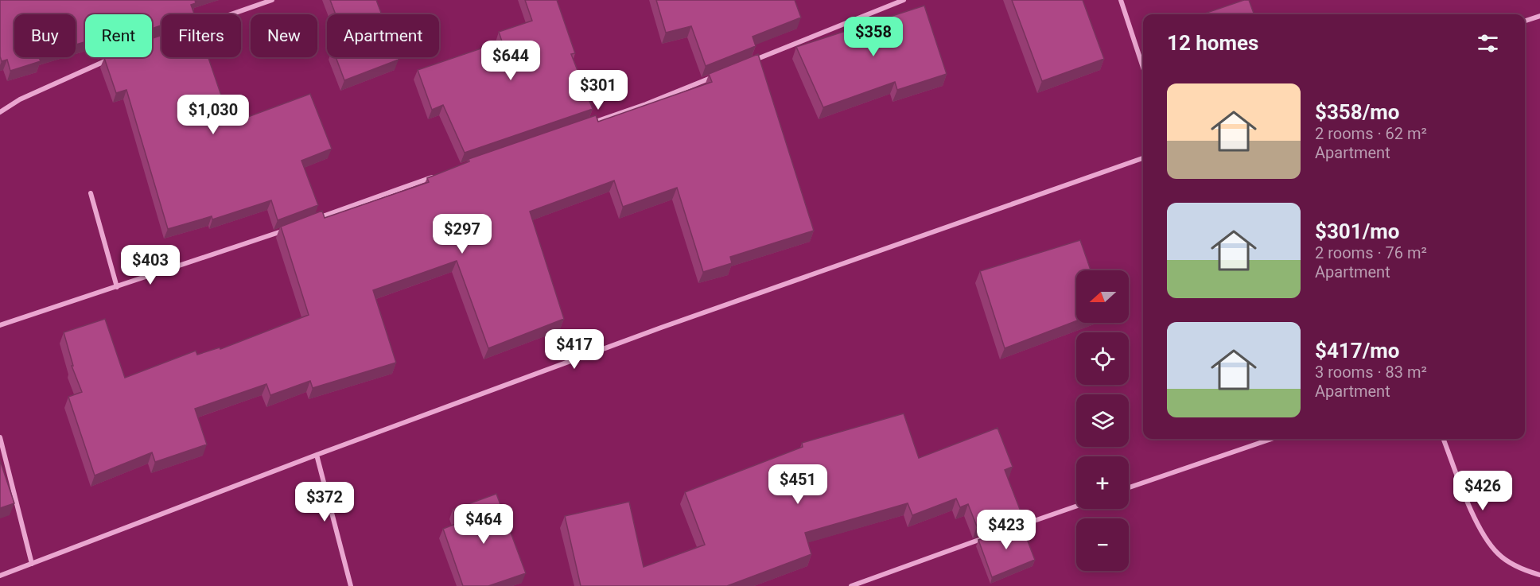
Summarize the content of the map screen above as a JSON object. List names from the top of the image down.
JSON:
{
  "north": "left",
  "page": {
    "chip": [
      "Buy",
      "Rent",
      "Filters",
      "New",
      "Apartment"
    ],
    "heading": "12 homes",
    "price": [
      "$358",
      "$644",
      "$301",
      "$1,030",
      "$297",
      "$403",
      "$417",
      "$451",
      "$426",
      "$372",
      "$464",
      "$423"
    ],
    "list": [
      {
        "name": "$358/mo",
        "note": "2 rooms · 62 m² · Apartment"
      },
      {
        "name": "$301/mo",
        "note": "2 rooms · 76 m² · Apartment"
      },
      {
        "name": "$417/mo",
        "note": "3 rooms · 83 m² · Apartment"
      }
    ],
    "map_buttons": ["+", "−"]
  }
}
